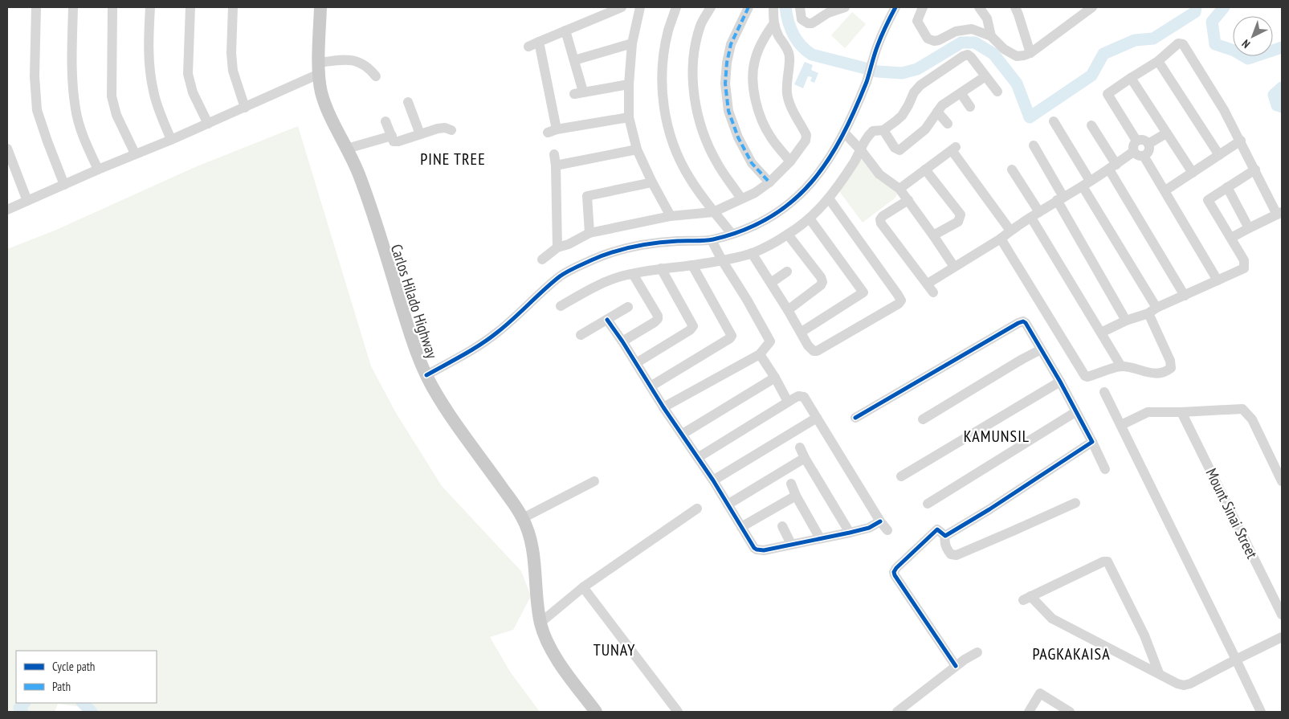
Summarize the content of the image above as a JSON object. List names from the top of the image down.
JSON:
{
  "streets": {
    "main road": ["Carlos Hilado Highway"],
    "street": ["Mount Sinai Street"]
  },
  "districts": [
    "PINE TREE",
    "KAMUNSIL",
    "TUNAY",
    "PAGKAKAISA"
  ],
  "legend": ["Cycle path", "Path"],
  "north": "bottom left"
}
